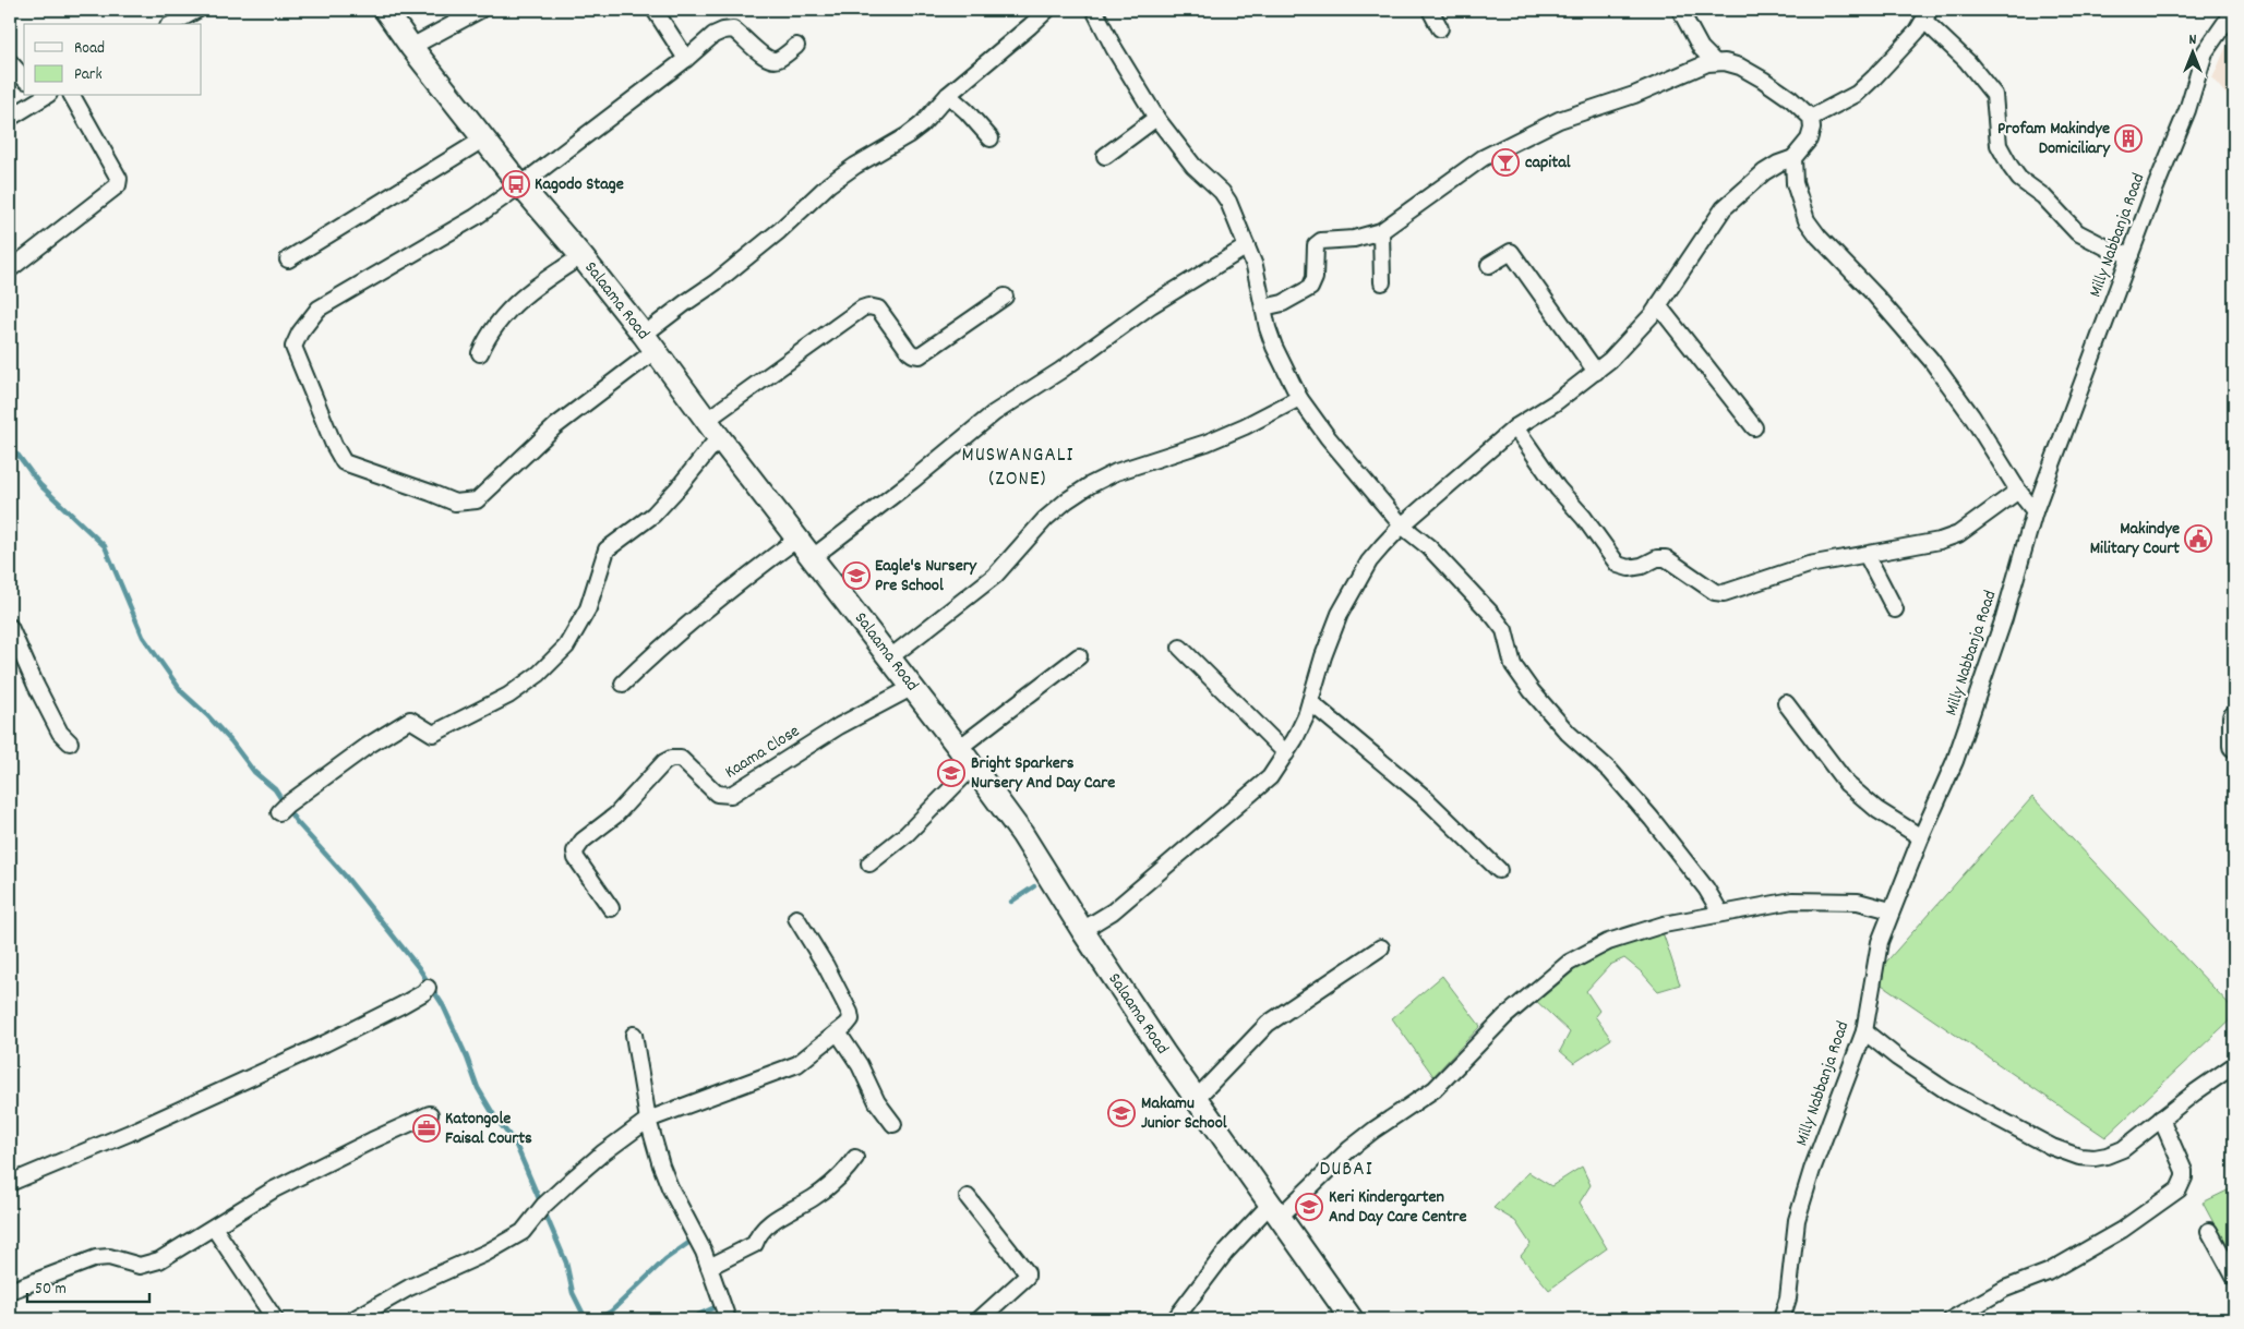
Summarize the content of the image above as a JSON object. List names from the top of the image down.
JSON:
{
  "streets": {
    "main road": ["Salaama Road"],
    "street": ["Milly Nabbanja Road", "Kaama Close"]
  },
  "crossings": [
    ["Salaama Road", "Kaama Close"]
  ],
  "districts": ["MUSWANGALI (ZONE)", "DUBAI"],
  "places": {
    "building": ["Profam Makindye Domiciliary"],
    "bar": ["capital"],
    "bus stop": ["Kagodo Stage"],
    "public building": ["Makindye Military Court"],
    "school or university": [
      "Eagle's Nursery Pre School",
      "Bright Sparkers Nursery And Day Care",
      "Makamu Junior School",
      "Keri Kindergarten And Day Care Centre"
    ],
    "office": ["Katongole Faisal Courts"]
  },
  "legend": ["Road", "Park"],
  "scale_bar": "50 m",
  "north": "top"
}
